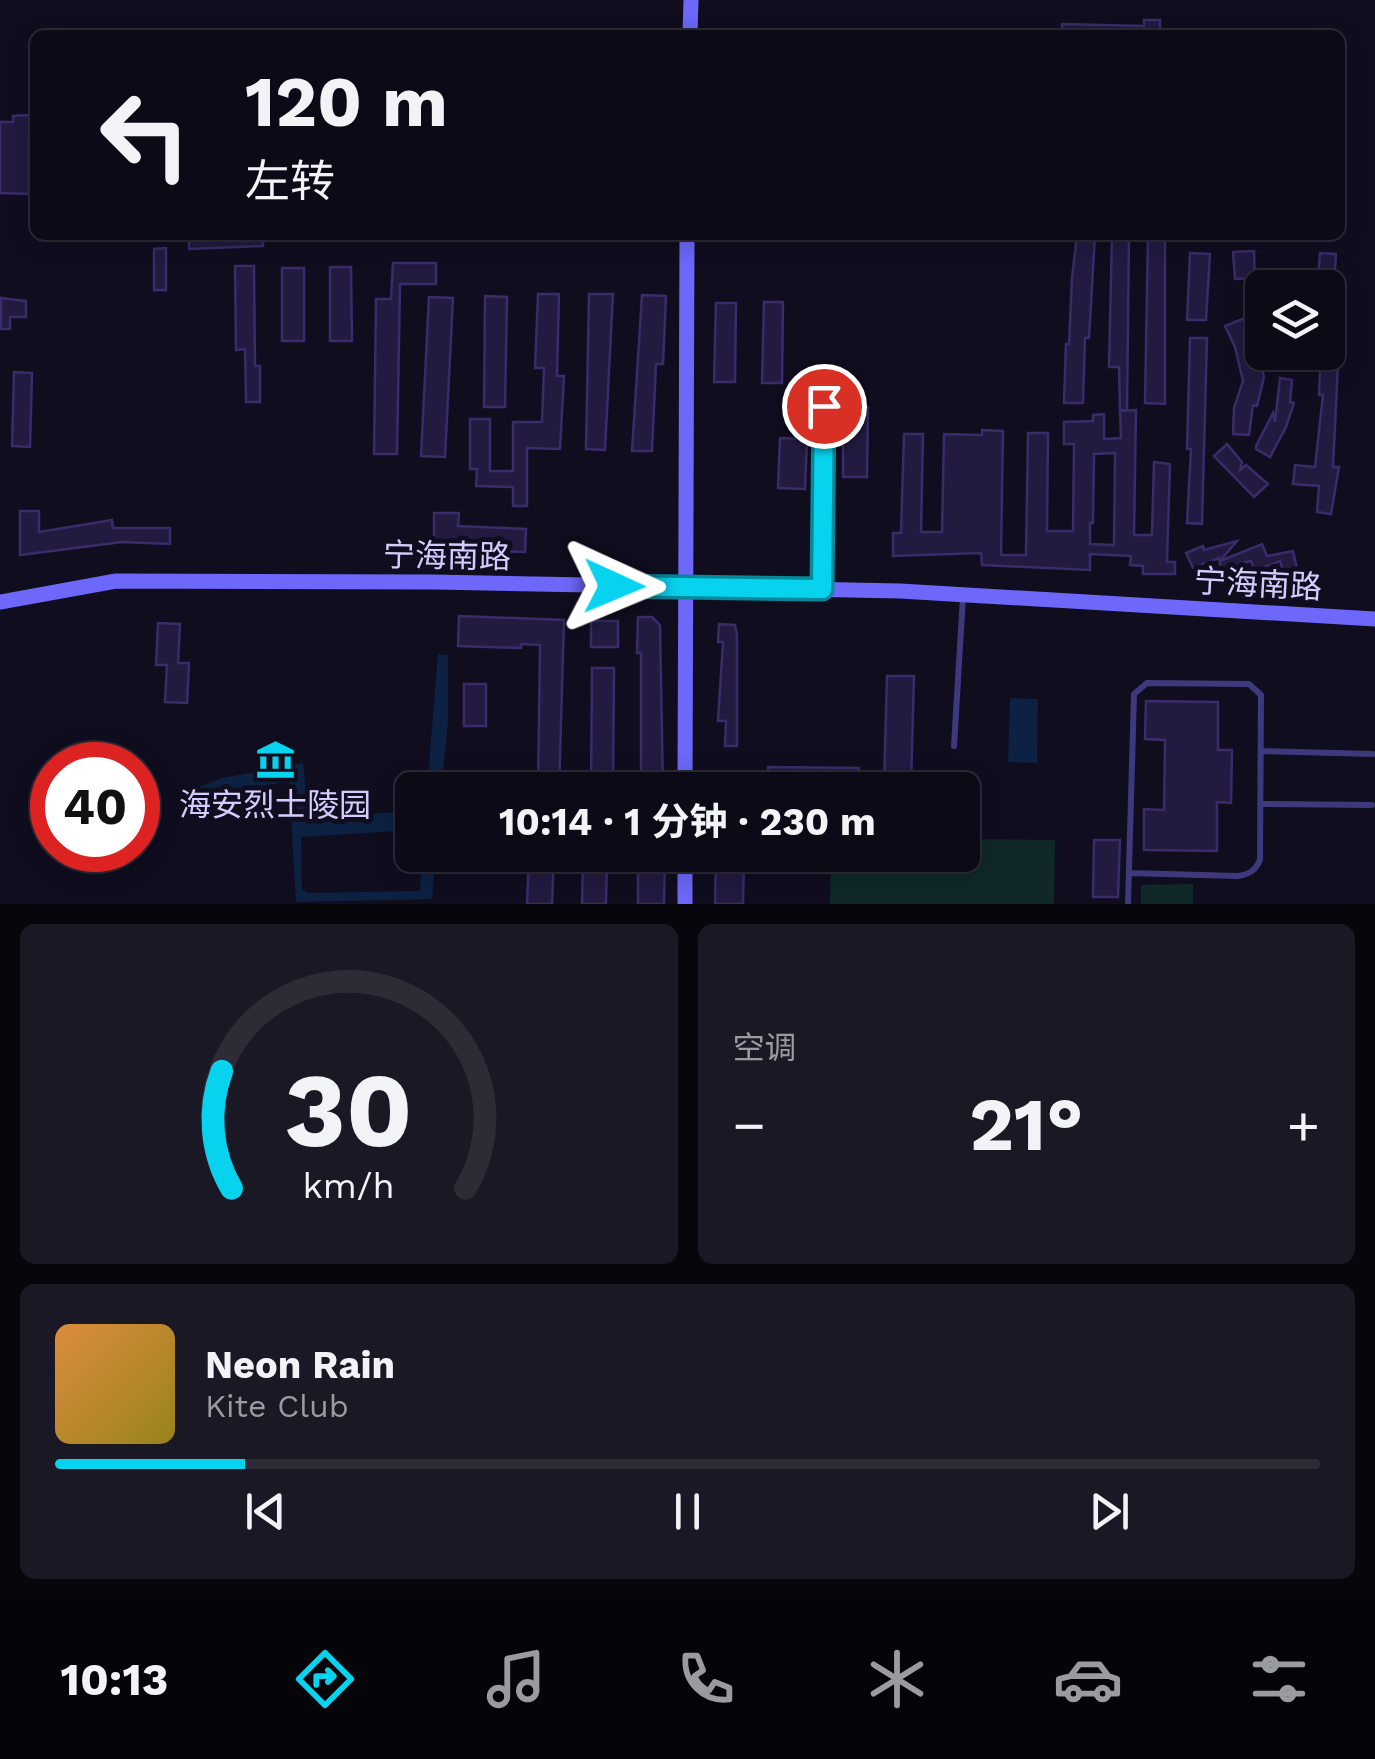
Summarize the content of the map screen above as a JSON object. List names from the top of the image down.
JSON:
{
  "streets": {
    "street": ["宁海南路"]
  },
  "places": {
    "museum": ["海安烈士陵园"]
  },
  "page": {
    "turn": ["120 m", "左转"],
    "limit": "40",
    "trip": "10:14 · 1 分钟 · 230 m",
    "tile": "空调",
    "heat": ["−", "21°", "+"],
    "song": ["Neon Rain", "Kite Club"],
    "tabs": "10:13",
    "gauge": ["30", "km/h"]
  }
}
